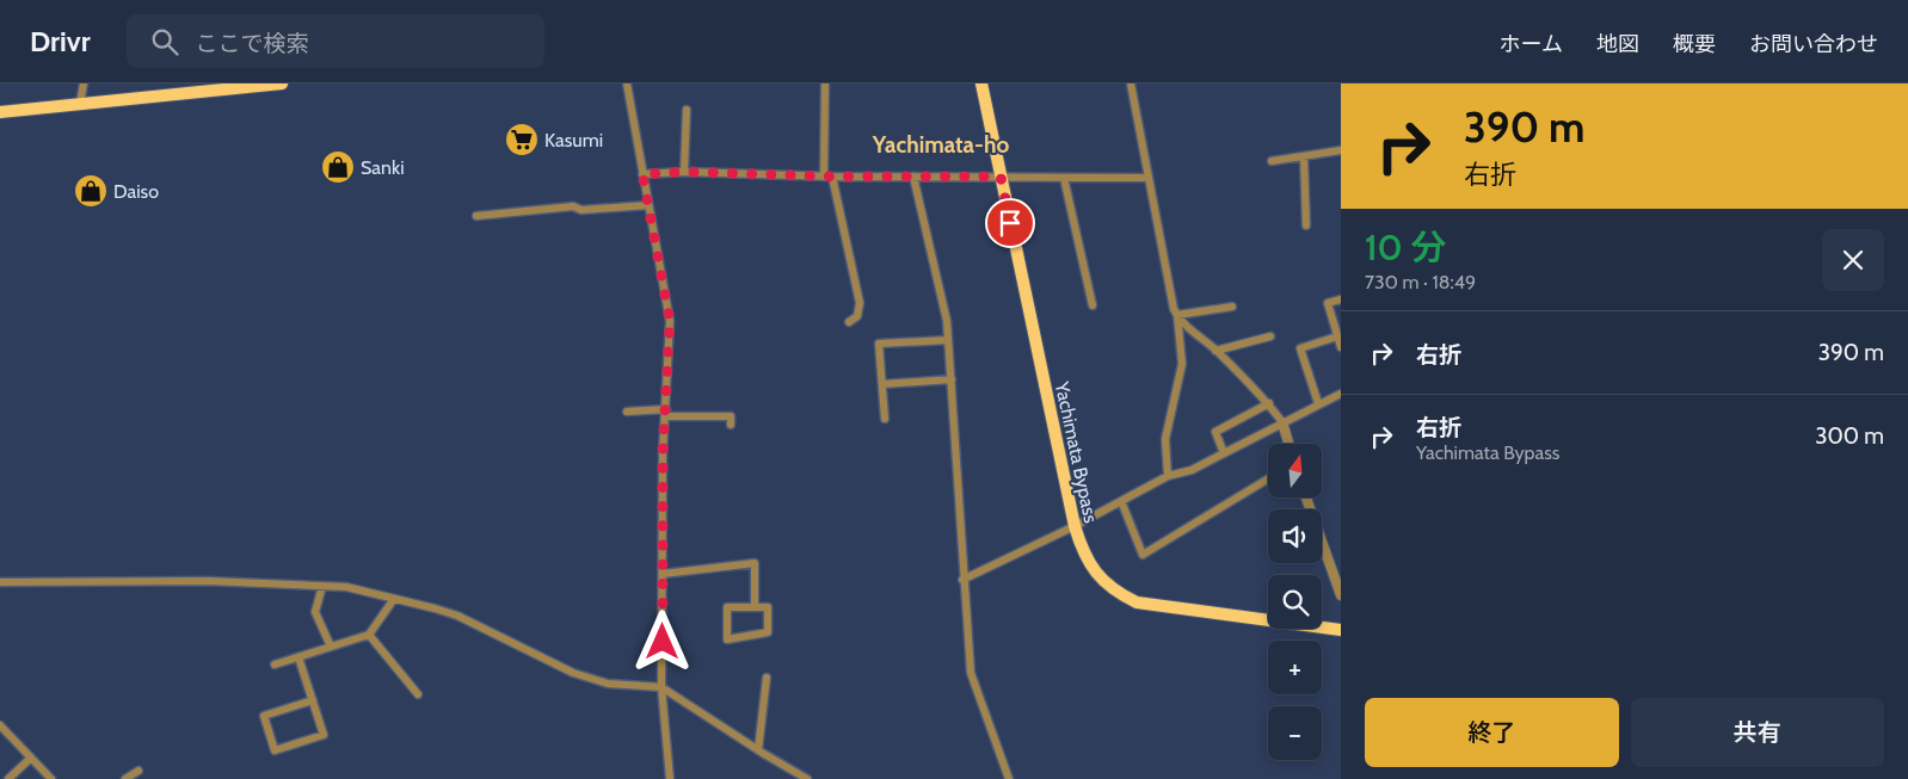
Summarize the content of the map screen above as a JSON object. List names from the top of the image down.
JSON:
{
  "streets": {
    "main road": ["Yachimata Bypass"]
  },
  "districts": ["Yachimata-ho"],
  "places": {
    "supermarket": ["Kasumi"],
    "shop": ["Sanki", "Daiso"]
  },
  "north": "top",
  "page": {
    "header": "Drivr",
    "search": "ここで検索",
    "nav": [
      "ホーム",
      "地図",
      "概要",
      "お問い合わせ"
    ],
    "turn": ["390 m", "右折"],
    "heading": ["10 分", "730 m · 18:49"],
    "list": [
      {
        "name": "右折",
        "value": "390 m"
      },
      {
        "name": "右折",
        "note": "Yachimata Bypass",
        "value": "300 m"
      }
    ],
    "map_buttons": ["+", "−"],
    "buttons": ["終了", "共有"]
  }
}
